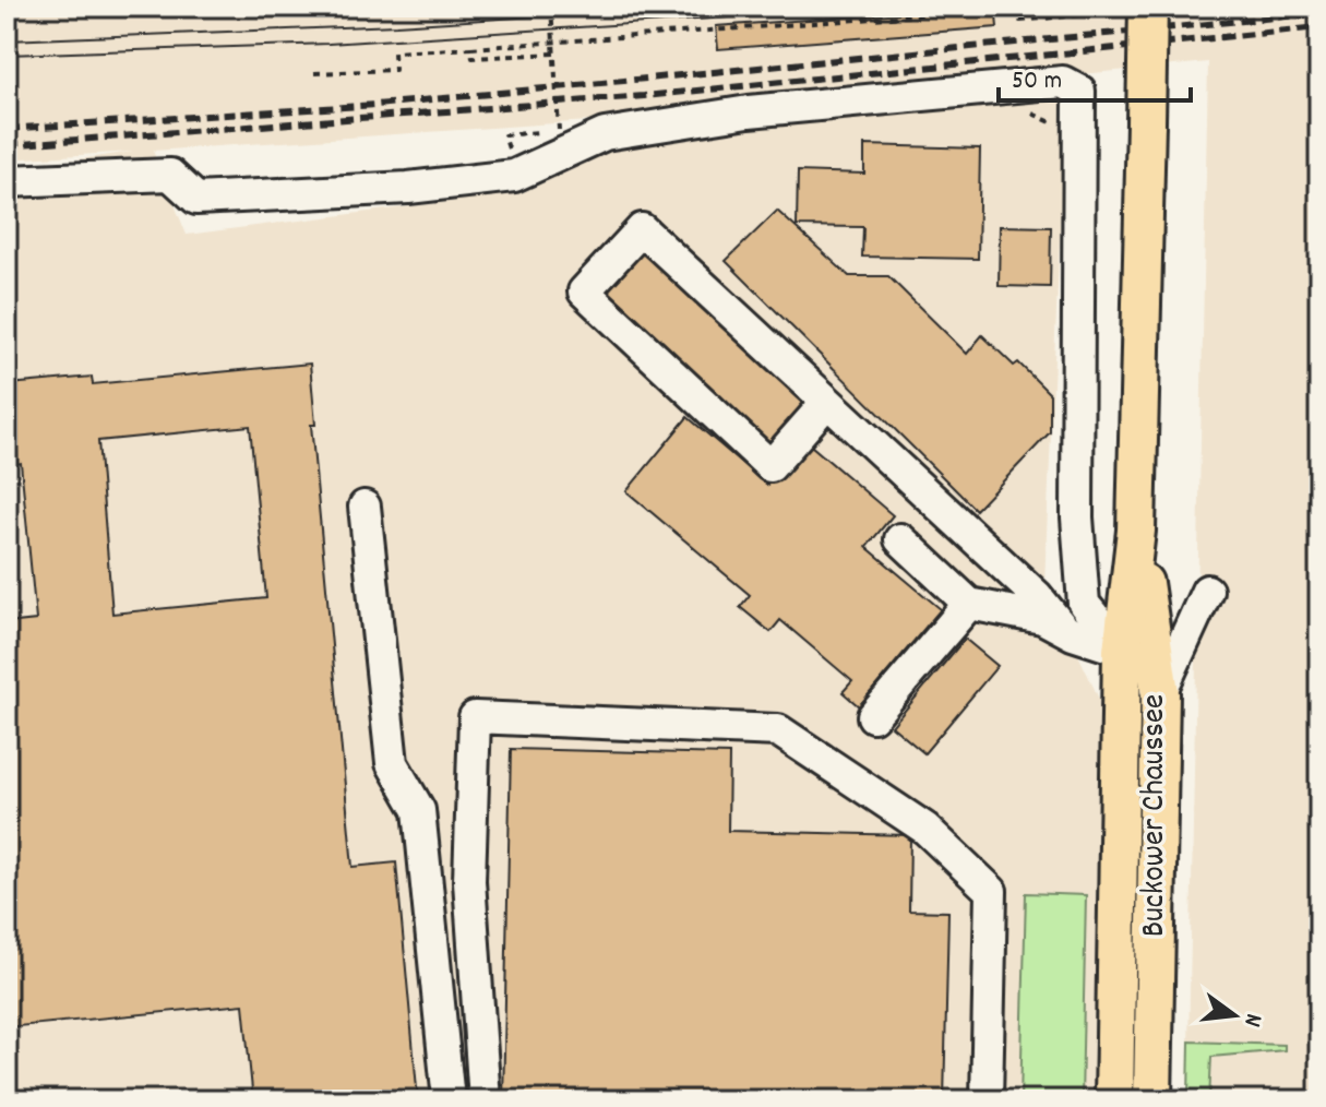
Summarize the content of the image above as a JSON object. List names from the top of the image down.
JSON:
{
  "streets": {
    "main road": ["Buckower Chaussee"]
  },
  "scale_bar": "50 m",
  "north": "right"
}
